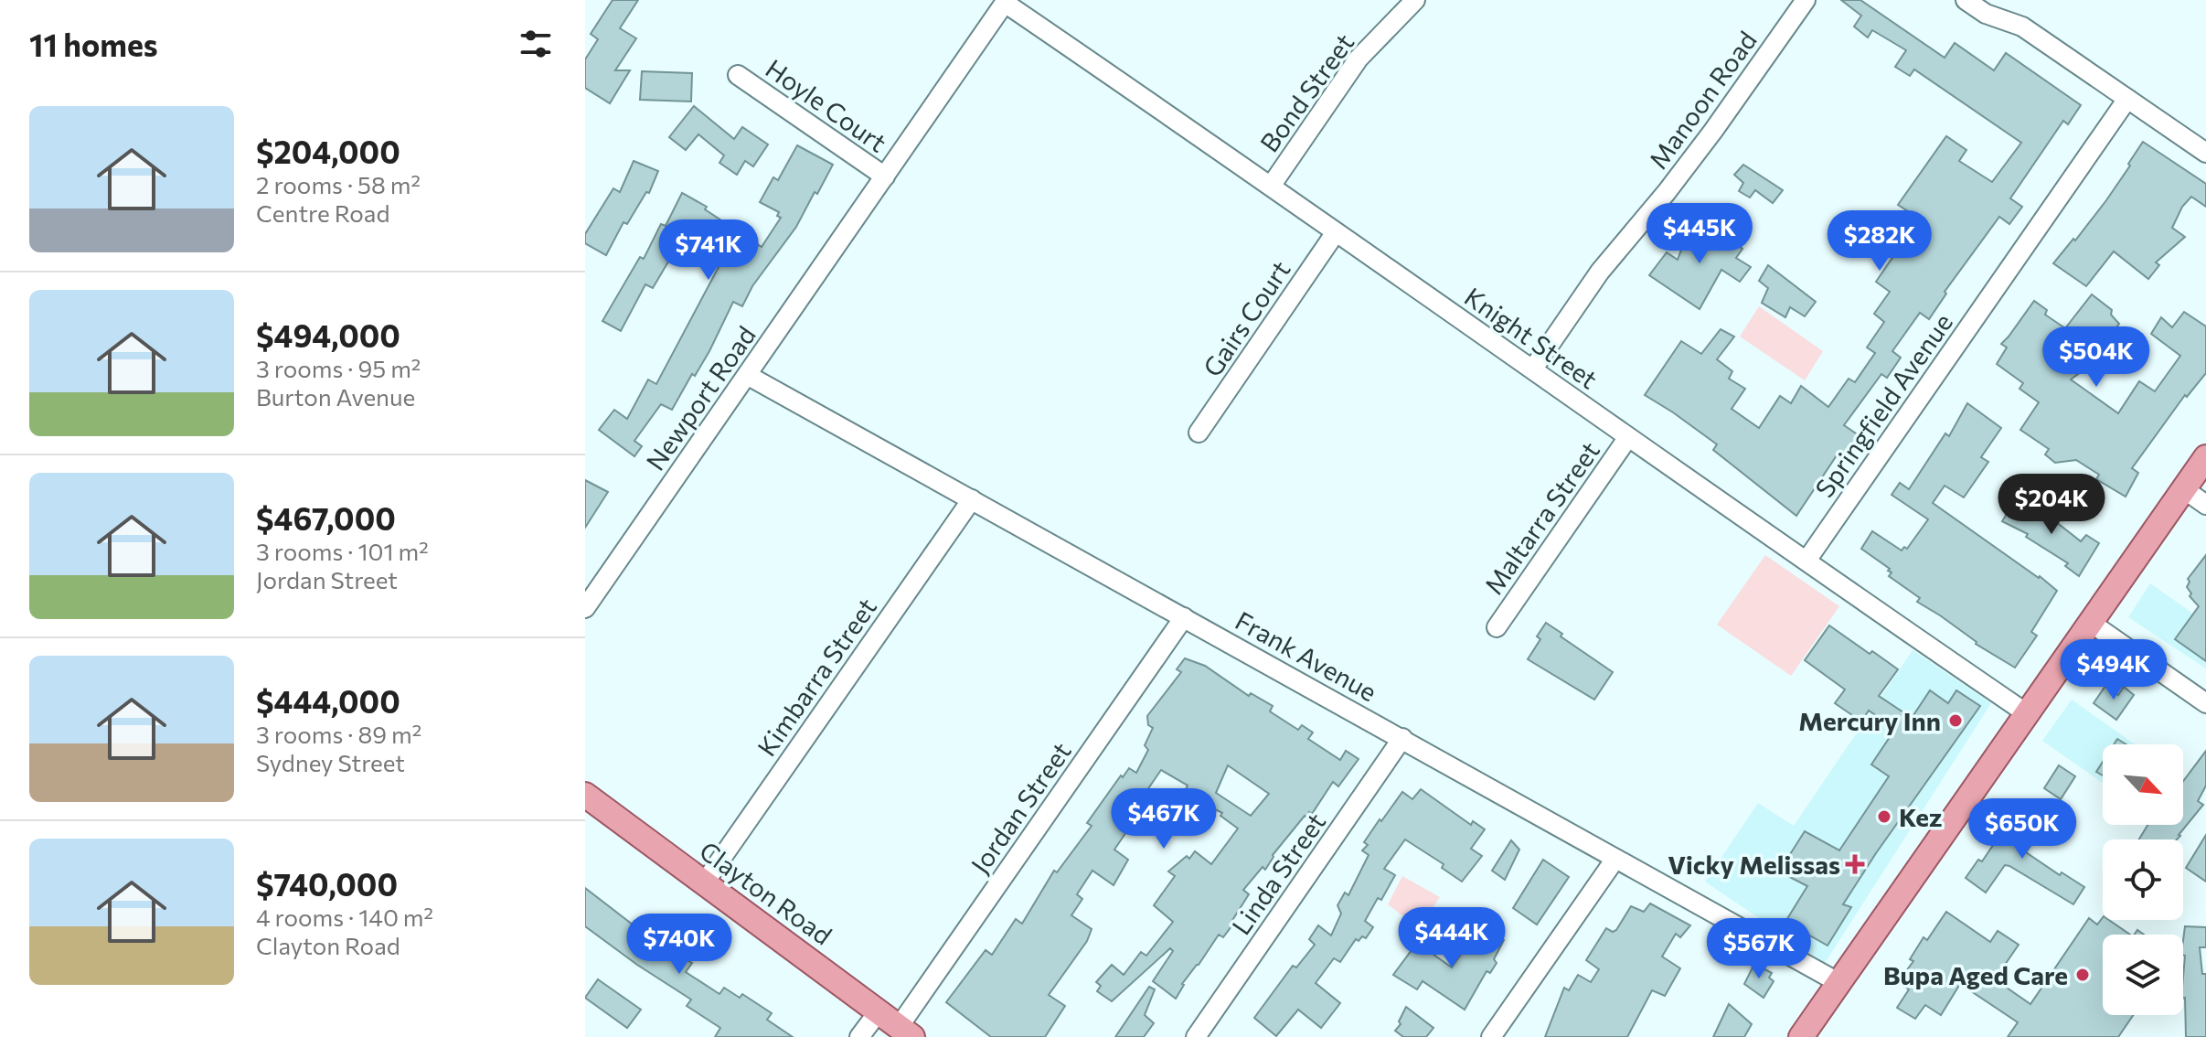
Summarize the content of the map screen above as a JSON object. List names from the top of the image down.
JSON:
{
  "streets": {
    "main road": ["Clayton Road"],
    "street": [
      "Bond Street",
      "Manoon Road",
      "Hoyle Court",
      "Gairs Court",
      "Knight Street",
      "Newport Road",
      "Springfield Avenue",
      "Maltarra Street",
      "Frank Avenue",
      "Kimbarra Street",
      "Jordan Street",
      "Linda Street"
    ]
  },
  "crossings": [
    ["Bond Street", "Knight Street"],
    ["Manoon Road", "Knight Street"],
    ["Hoyle Court", "Newport Road"],
    ["Gairs Court", "Knight Street"],
    ["Knight Street", "Newport Road"],
    ["Knight Street", "Springfield Avenue"],
    ["Knight Street", "Maltarra Street"],
    ["Newport Road", "Frank Avenue"],
    ["Frank Avenue", "Kimbarra Street"],
    ["Frank Avenue", "Jordan Street"],
    ["Frank Avenue", "Linda Street"],
    ["Kimbarra Street", "Clayton Road"],
    ["Jordan Street", "Clayton Road"]
  ],
  "places": {
    "other": ["Mercury Inn", "Kez", "Bupa Aged Care"],
    "health": ["Vicky Melissas"]
  },
  "north": "bottom right",
  "page": {
    "heading": "11 homes",
    "list": [
      {
        "name": "$204,000",
        "note": "2 rooms · 58 m² · Centre Road"
      },
      {
        "name": "$494,000",
        "note": "3 rooms · 95 m² · Burton Avenue"
      },
      {
        "name": "$467,000",
        "note": "3 rooms · 101 m² · Jordan Street"
      },
      {
        "name": "$444,000",
        "note": "3 rooms · 89 m² · Sydney Street"
      },
      {
        "name": "$740,000",
        "note": "4 rooms · 140 m² · Clayton Road"
      }
    ],
    "price": [
      "$445K",
      "$282K",
      "$741K",
      "$504K",
      "$204K",
      "$494K",
      "$467K",
      "$650K",
      "$444K",
      "$740K",
      "$567K"
    ]
  }
}
